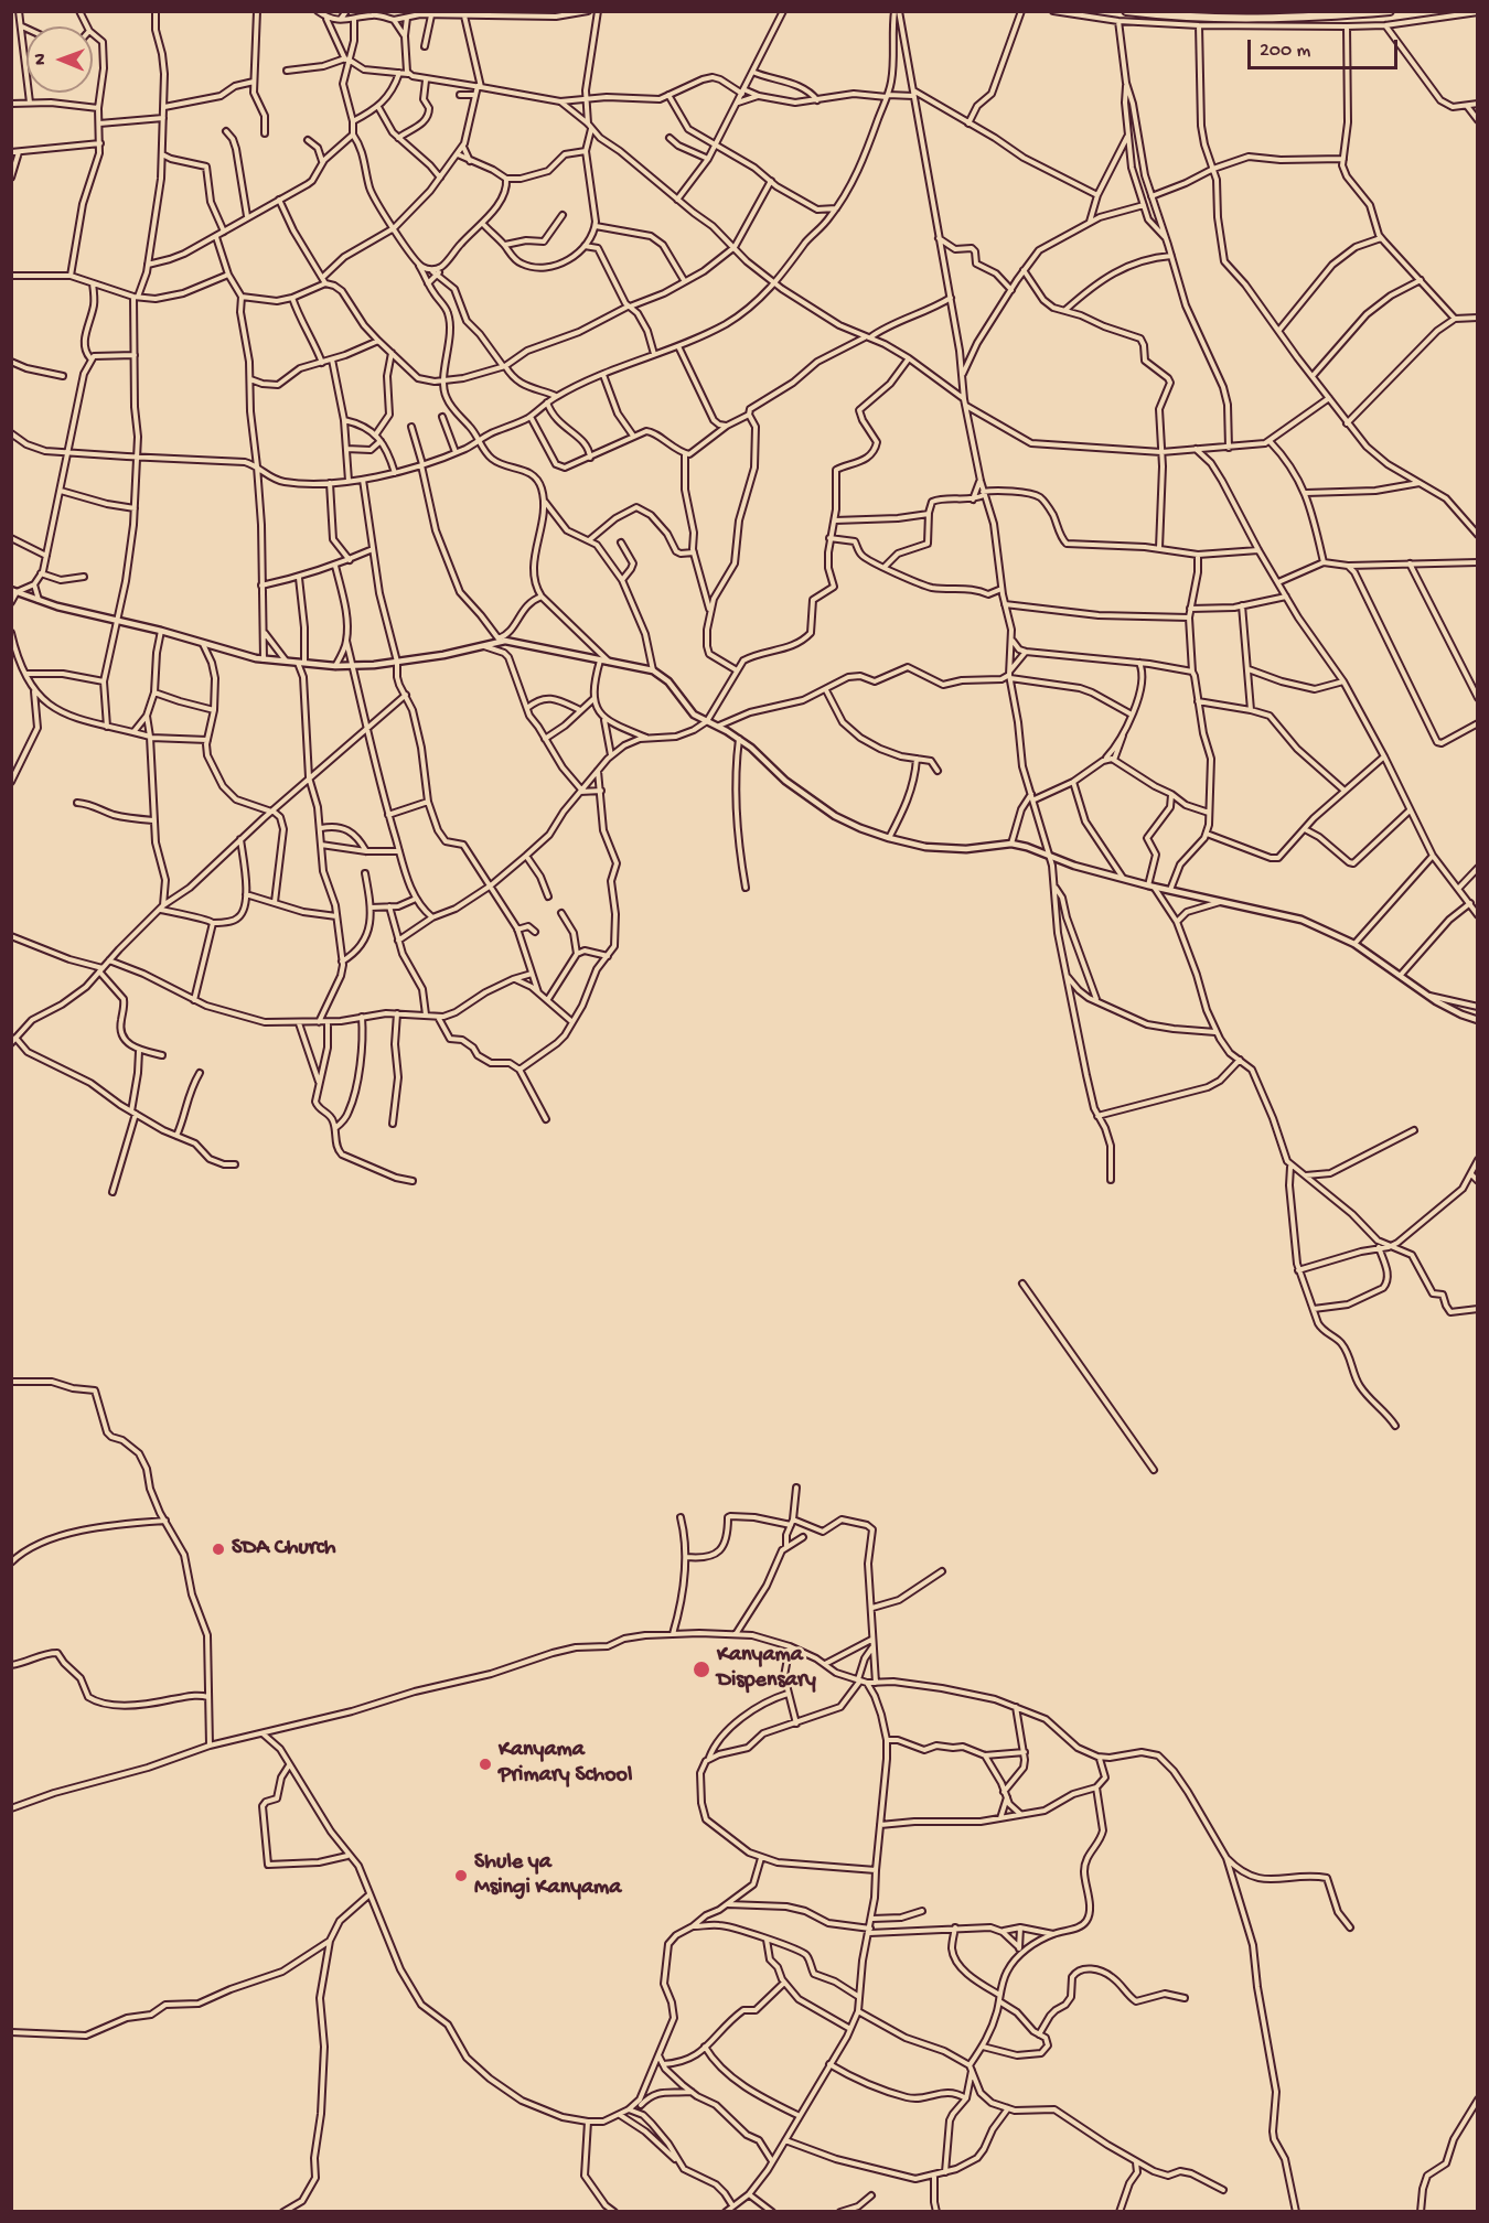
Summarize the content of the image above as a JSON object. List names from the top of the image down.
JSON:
{
  "places": [
    "SDA Church",
    "Kanyama Dispensary",
    "Kanyama Primary School",
    "Shule ya Msingi Kanyama"
  ],
  "scale_bar": "200 m",
  "north": "left"
}
